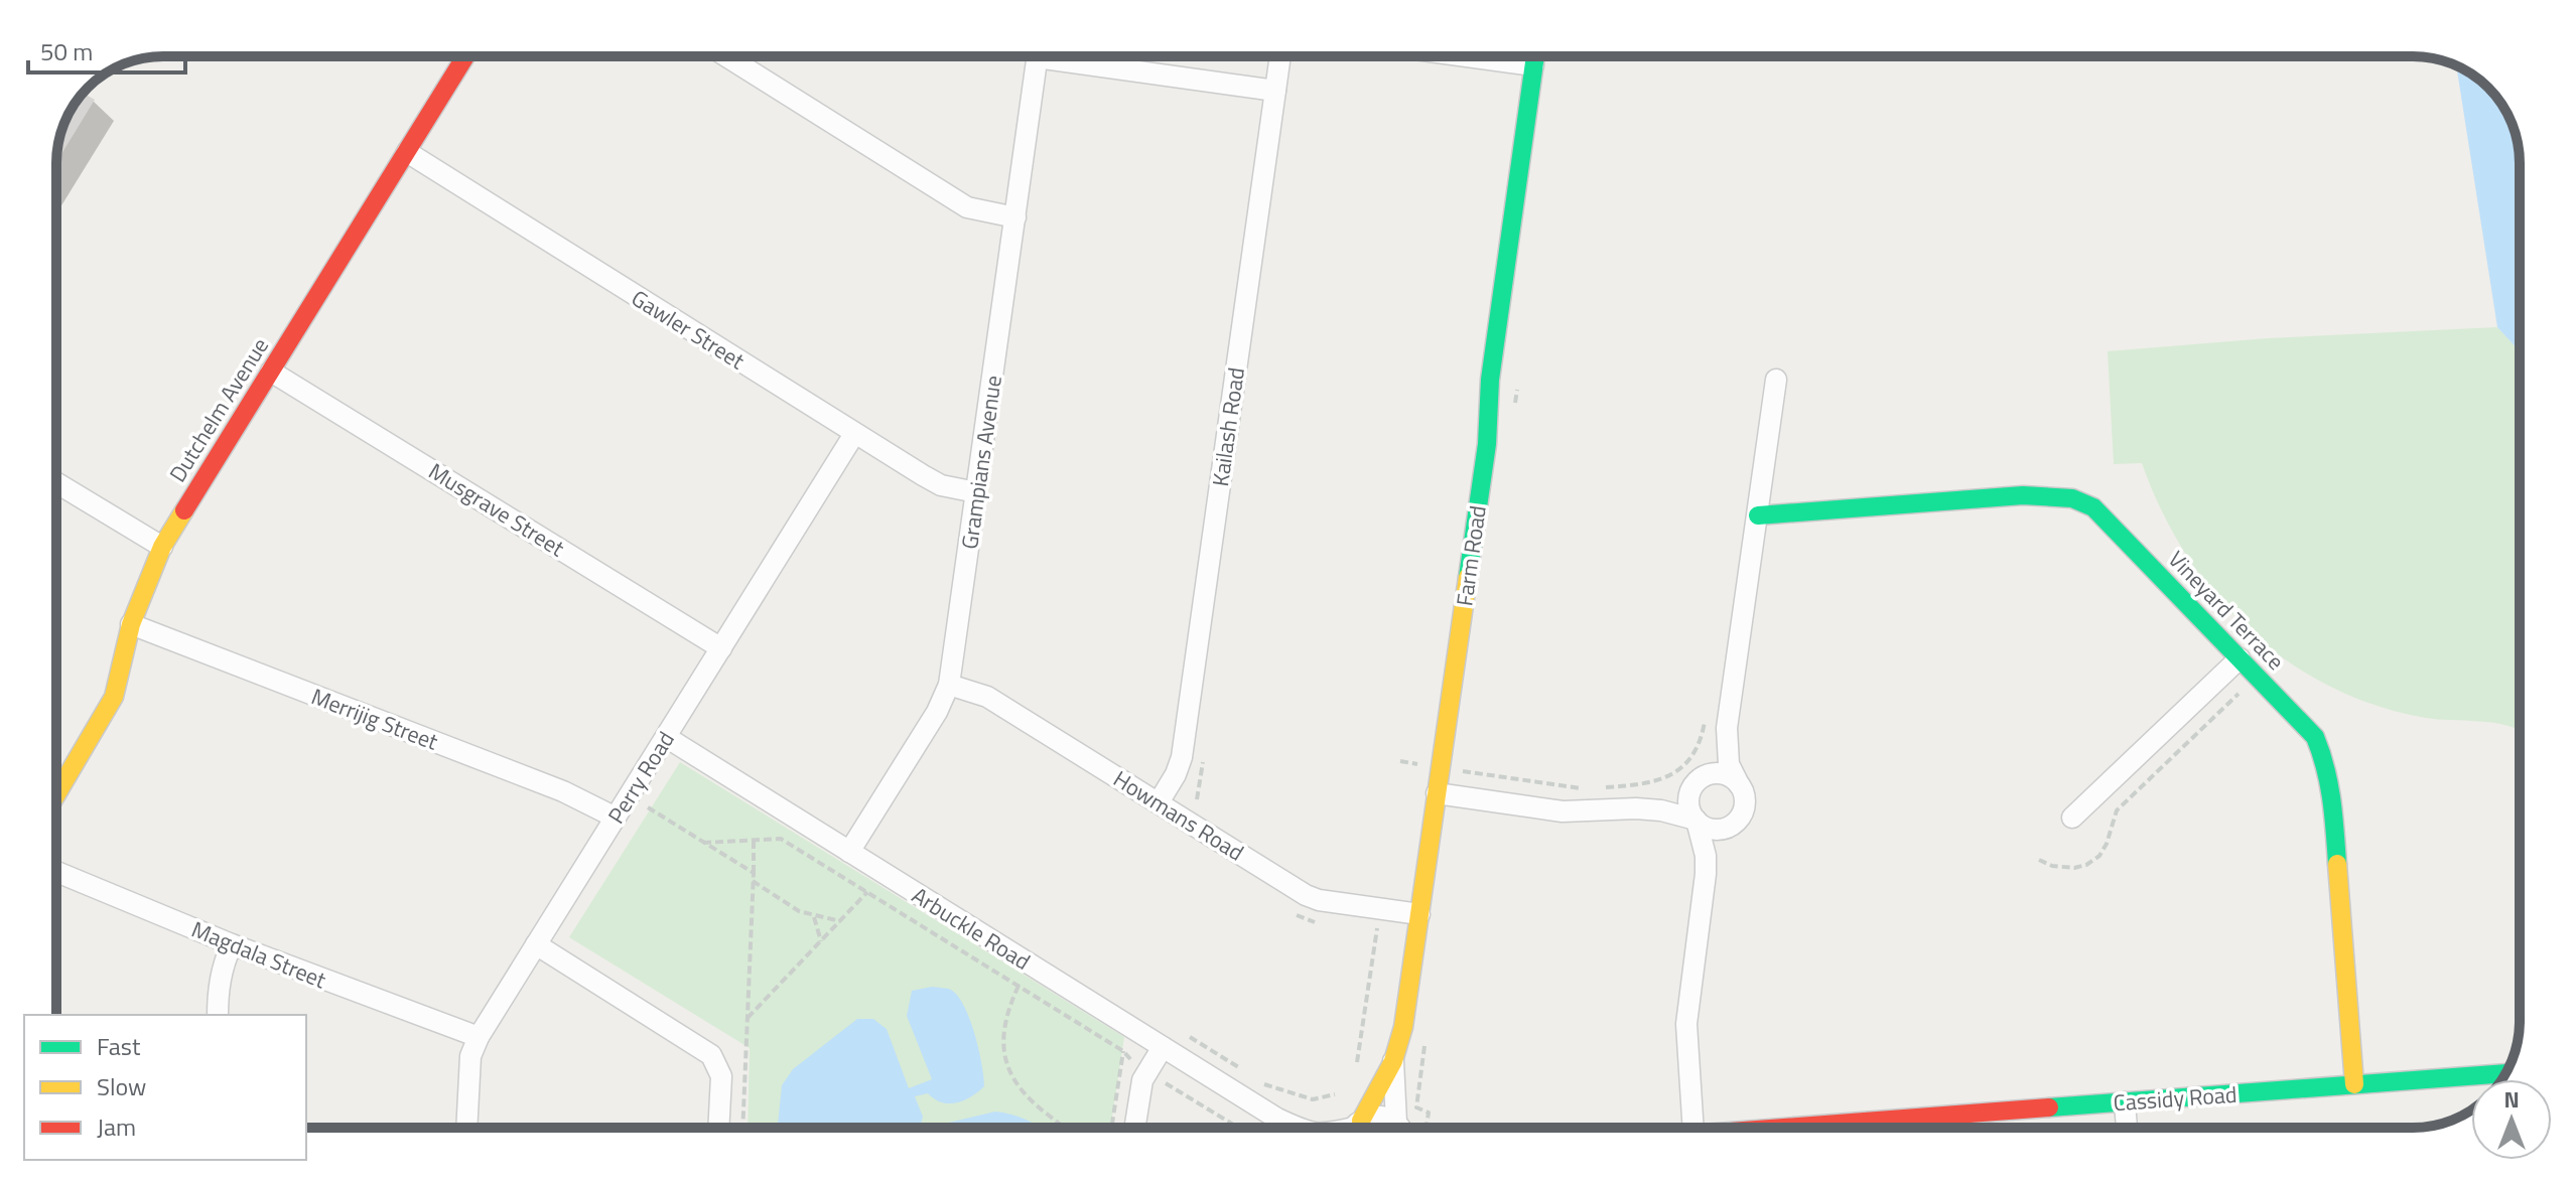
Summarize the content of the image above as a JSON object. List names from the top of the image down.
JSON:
{
  "streets": {
    "street": [
      "Gawler Street",
      "Dutchelm Avenue",
      "Kailash Road",
      "Grampians Avenue",
      "Musgrave Street",
      "Farm Road",
      "Vineyard Terrace",
      "Merrijig Street",
      "Perry Road",
      "Howmans Road",
      "Arbuckle Road",
      "Magdala Street",
      "Cassidy Road"
    ]
  },
  "crossings": [
    ["Gawler Street", "Dutchelm Avenue"],
    ["Gawler Street", "Grampians Avenue"],
    ["Gawler Street", "Perry Road"],
    ["Dutchelm Avenue", "Musgrave Street"],
    ["Dutchelm Avenue", "Merrijig Street"],
    ["Kailash Road", "Howmans Road"],
    ["Grampians Avenue", "Howmans Road"],
    ["Grampians Avenue", "Arbuckle Road"],
    ["Musgrave Street", "Perry Road"],
    ["Farm Road", "Howmans Road"],
    ["Vineyard Terrace", "Cassidy Road"],
    ["Merrijig Street", "Perry Road"],
    ["Perry Road", "Arbuckle Road"],
    ["Perry Road", "Magdala Street"]
  ],
  "legend": ["Fast", "Slow", "Jam"],
  "scale_bar": "50 m",
  "north": "top"
}
